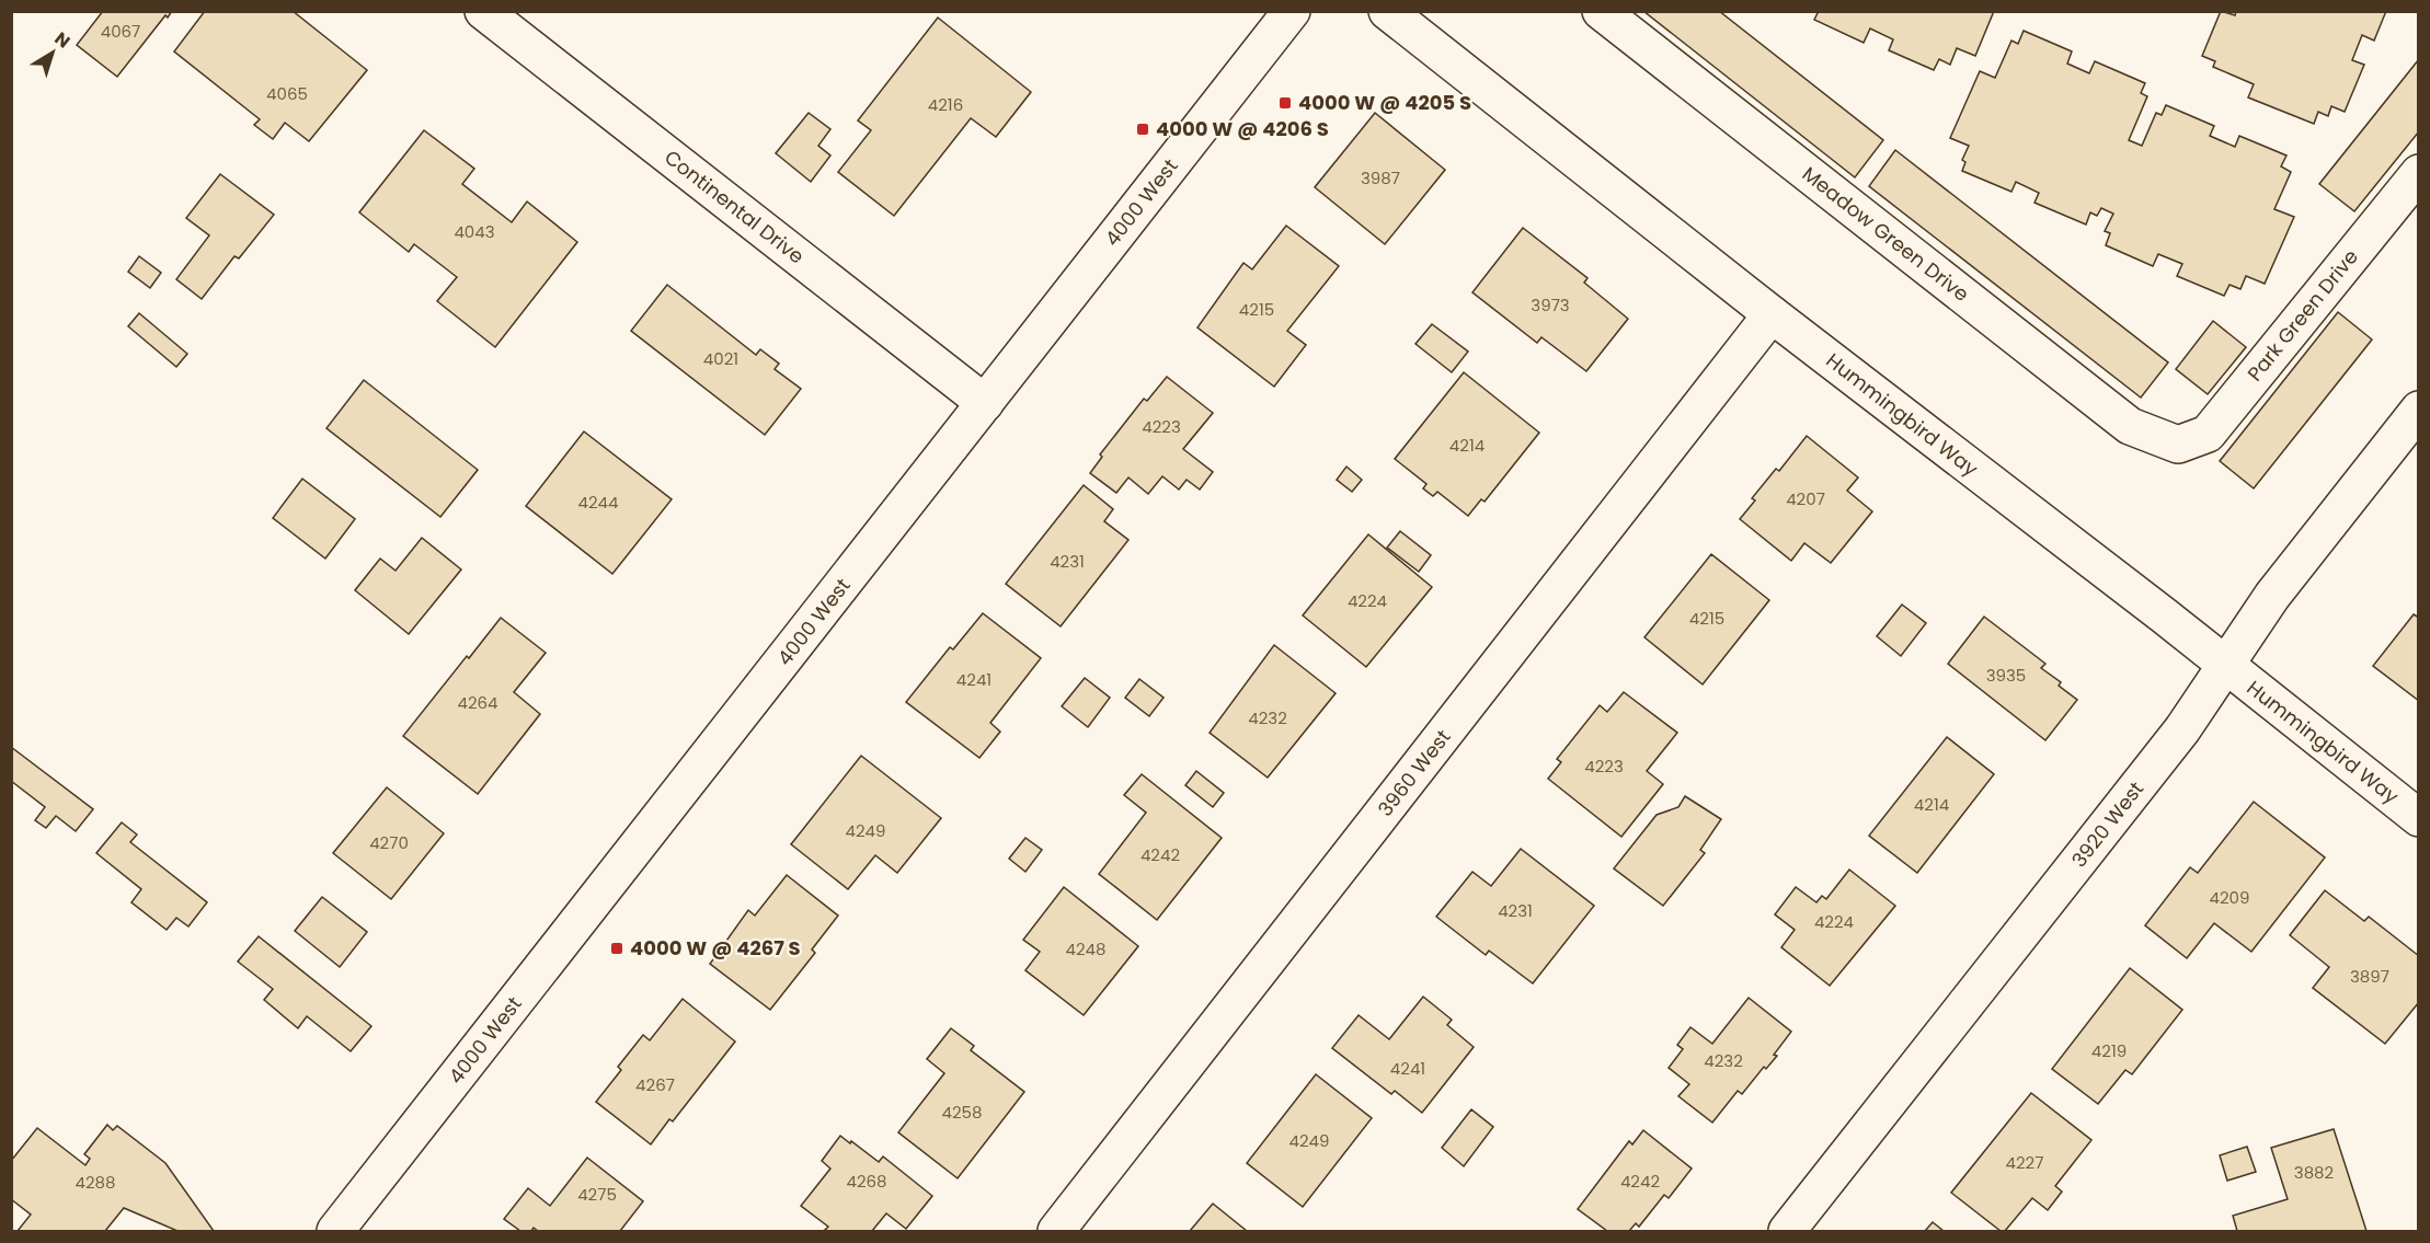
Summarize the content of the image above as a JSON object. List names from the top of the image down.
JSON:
{
  "streets": {
    "street": [
      "4000 West",
      "Continental Drive",
      "Meadow Green Drive",
      "Park Green Drive",
      "Hummingbird Way",
      "3960 West",
      "3920 West"
    ]
  },
  "crossings": [
    ["4000 West", "Continental Drive"],
    ["Meadow Green Drive", "Park Green Drive"],
    ["Hummingbird Way", "3960 West"],
    ["Hummingbird Way", "3920 West"]
  ],
  "places": {
    "transit": ["4000 W @ 4205 S", "4000 W @ 4206 S", "4000 W @ 4267 S"]
  },
  "house_numbers": [
    "4067",
    "4065",
    "4216",
    "3987",
    "4043",
    "3973",
    "4215",
    "4021",
    "4223",
    "4214",
    "4207",
    "4244",
    "4231",
    "4224",
    "4215",
    "3935",
    "4241",
    "4264",
    "4232",
    "4223",
    "4214",
    "4249",
    "4270",
    "4242",
    "4209",
    "4231",
    "4224",
    "4248",
    "3897",
    "4219",
    "4232",
    "4241",
    "4267",
    "4258",
    "4249",
    "4227",
    "3882",
    "4268",
    "4242",
    "4288",
    "4275"
  ],
  "north": "top right"
}
